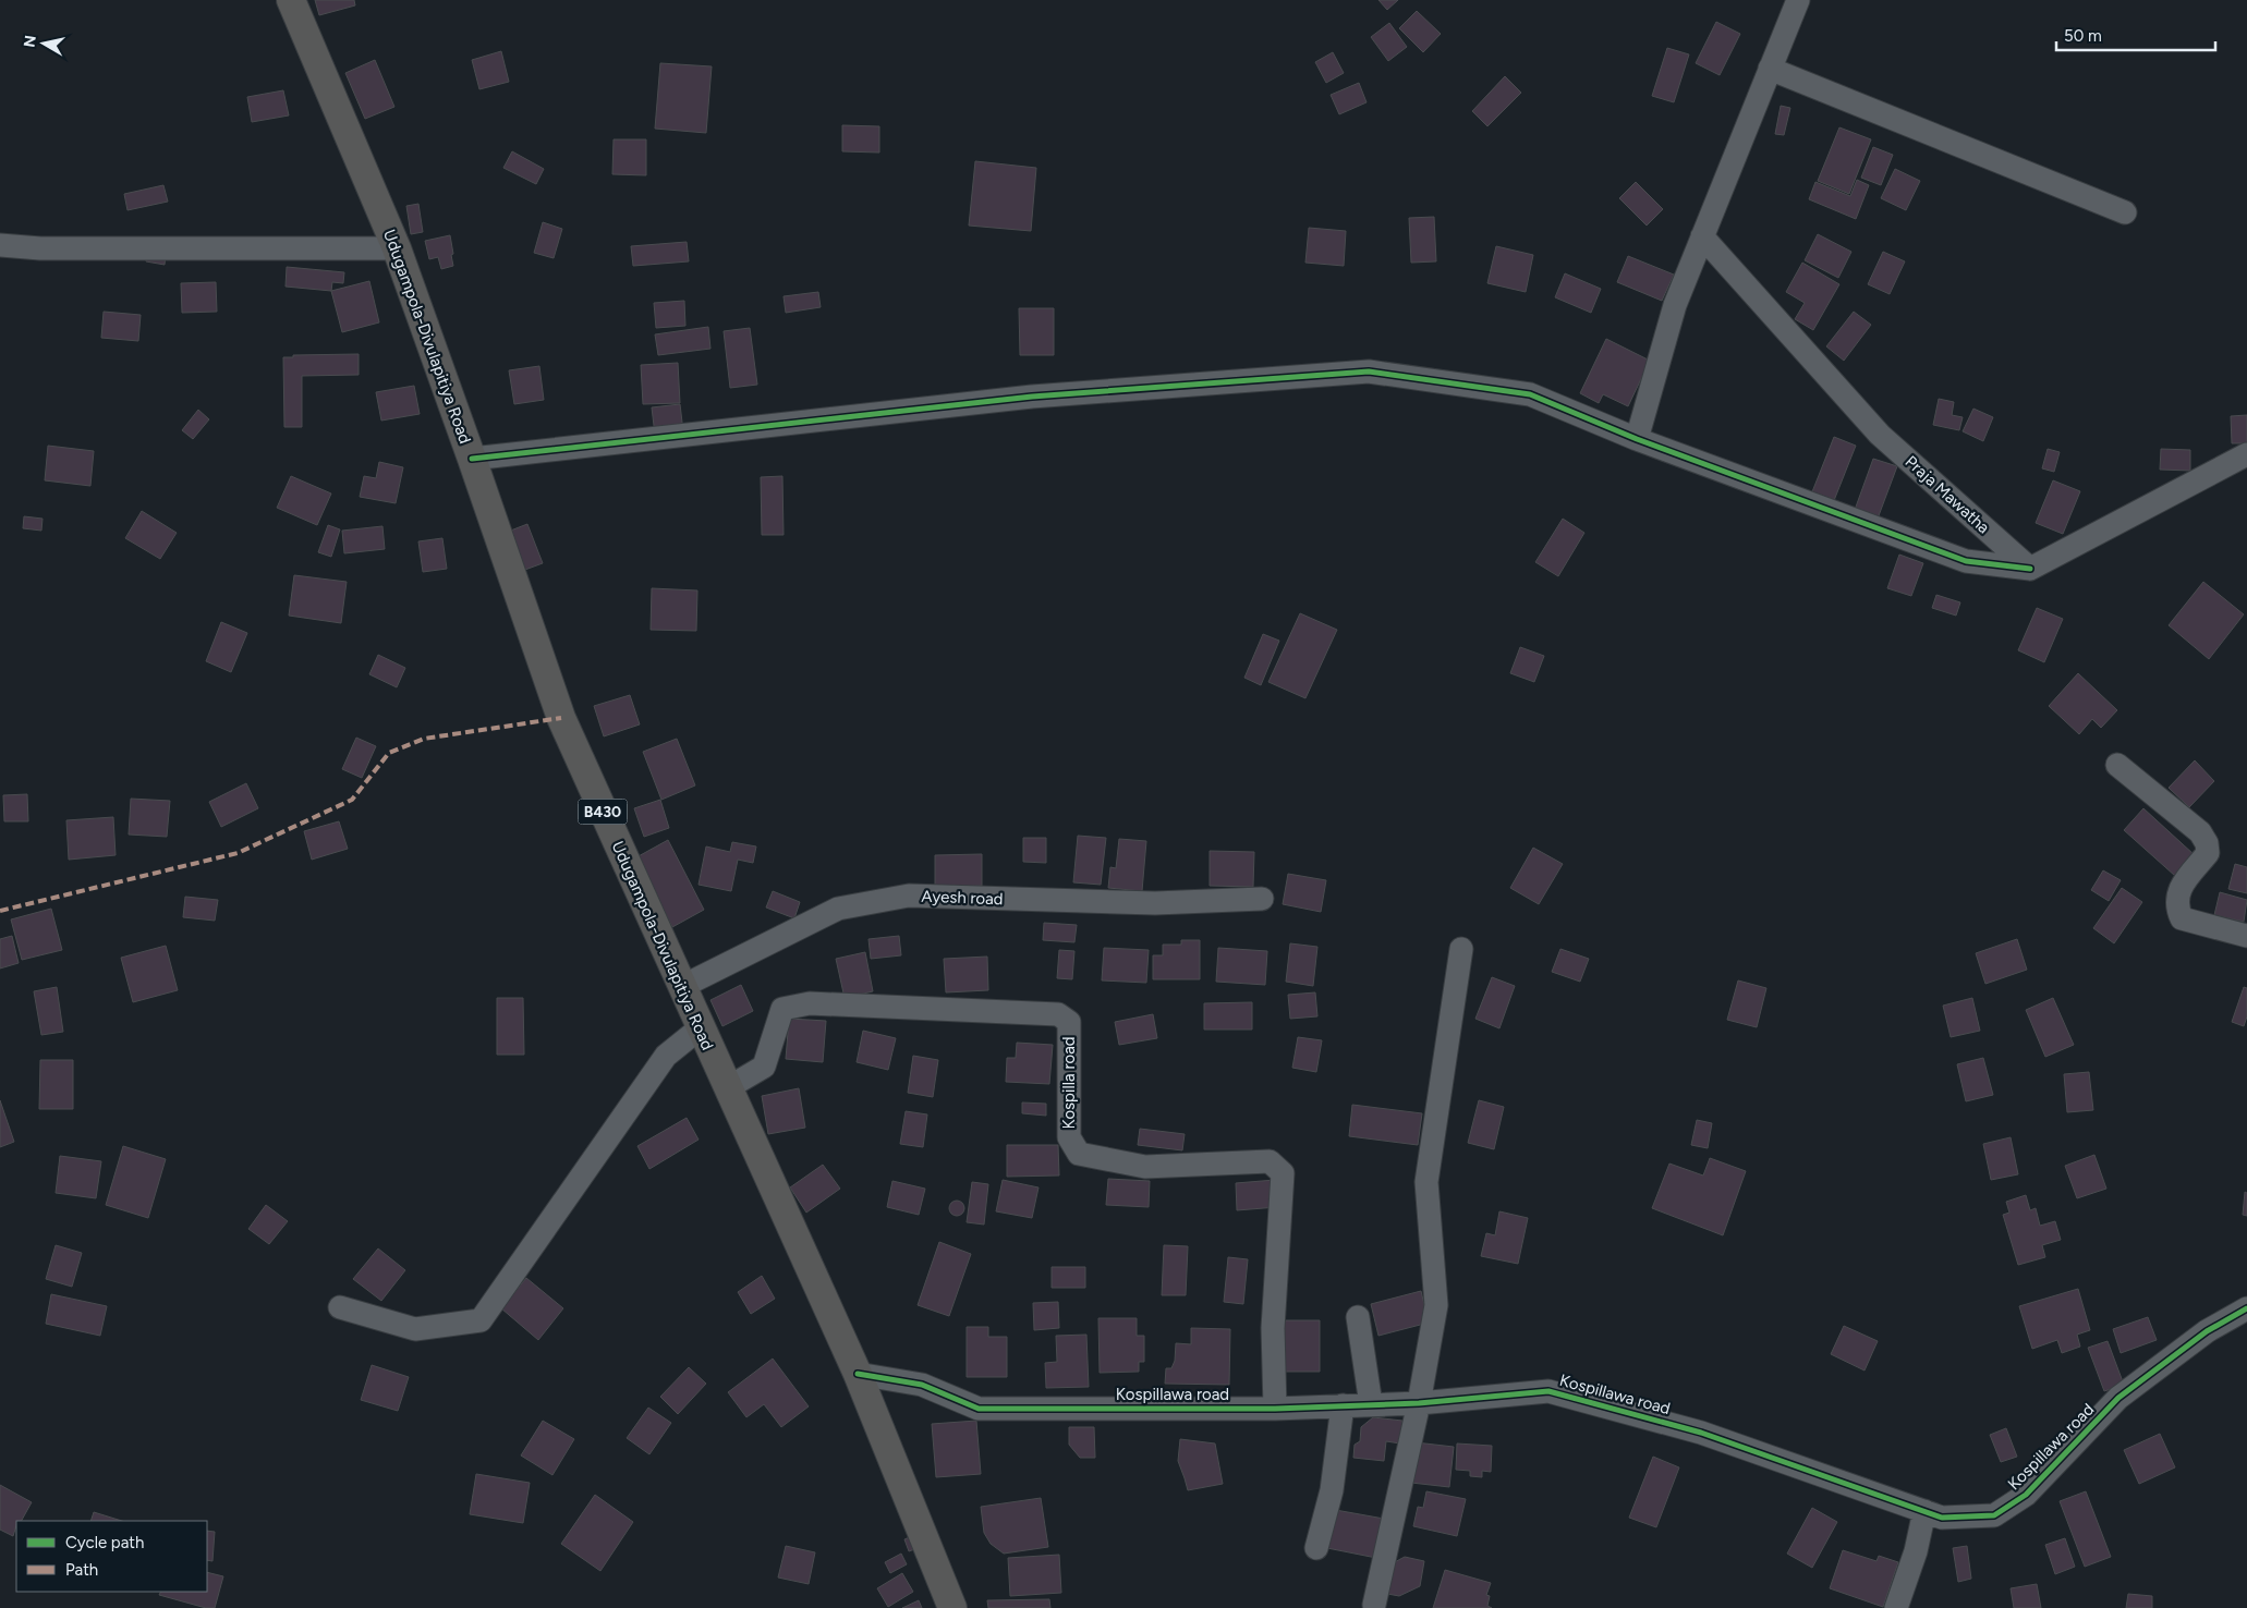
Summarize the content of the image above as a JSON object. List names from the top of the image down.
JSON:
{
  "streets": {
    "main road": ["Udugampola-Divulapitiya Road", "B430"],
    "street": [
      "Praja Mawatha",
      "Ayesh road",
      "Kospilla road",
      "Kospillawa road"
    ]
  },
  "crossings": [
    ["Udugampola-Divulapitiya Road", "Ayesh road"],
    ["Udugampola-Divulapitiya Road", "Kospilla road"],
    ["Udugampola-Divulapitiya Road", "Kospillawa road"],
    ["Kospilla road", "Kospillawa road"]
  ],
  "legend": ["Cycle path", "Path"],
  "scale_bar": "50 m",
  "north": "left"
}
